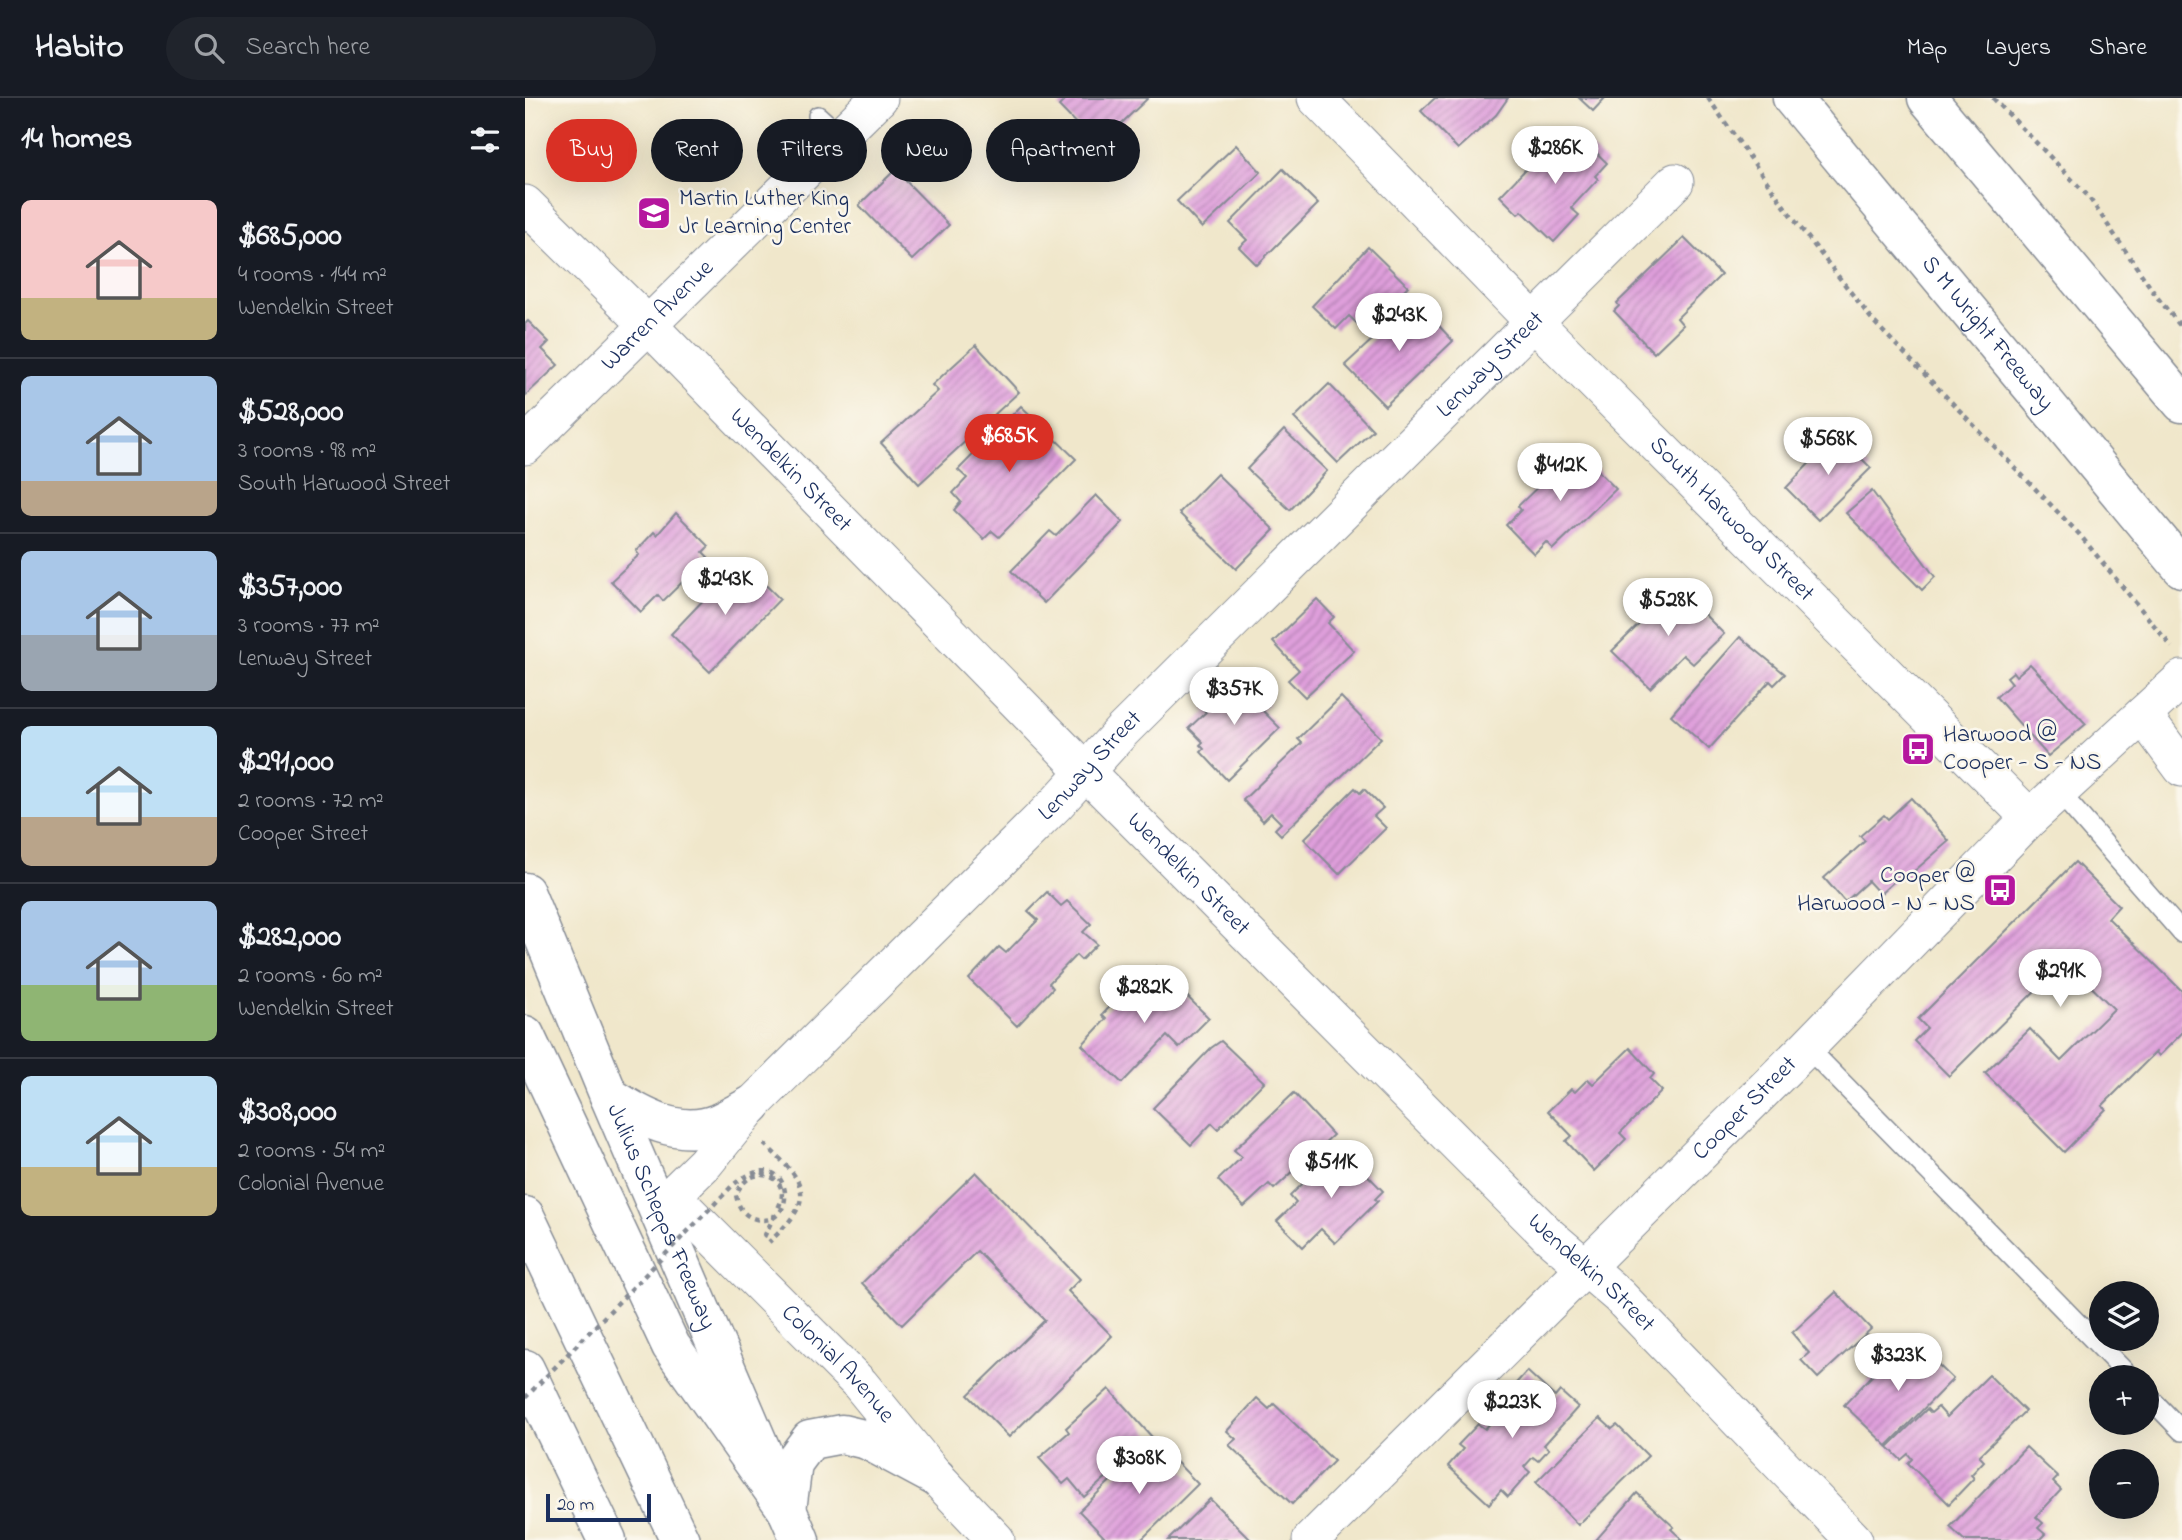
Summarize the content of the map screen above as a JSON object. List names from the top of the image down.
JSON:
{
  "streets": {
    "main road": ["S M Wright Freeway", "Julius Schepps Freeway"],
    "street": [
      "Warren Avenue",
      "Lenway Street",
      "Wendelkin Street",
      "South Harwood Street",
      "Cooper Street",
      "Colonial Avenue"
    ]
  },
  "crossings": [
    ["Warren Avenue", "Wendelkin Street"],
    ["Lenway Street", "Wendelkin Street"],
    ["Lenway Street", "South Harwood Street"],
    ["Lenway Street", "Julius Schepps Freeway"],
    ["Lenway Street", "Colonial Avenue"],
    ["Wendelkin Street", "Cooper Street"],
    ["South Harwood Street", "Cooper Street"],
    ["Julius Schepps Freeway", "Colonial Avenue"]
  ],
  "places": {
    "school or university": ["Martin Luther King Jr Learning Center"],
    "bus stop": ["Harwood @ Cooper - S - NS", "Cooper @ Harwood - N - NS"]
  },
  "scale_bar": "20 m",
  "page": {
    "header": "Habito",
    "search": "Search here",
    "nav": ["Map", "Layers", "Share"],
    "heading": "14 homes",
    "chip": [
      "Buy",
      "Rent",
      "Filters",
      "New",
      "Apartment"
    ],
    "price": [
      "$286K",
      "$243K",
      "$685K",
      "$568K",
      "$412K",
      "$243K",
      "$528K",
      "$357K",
      "$291K",
      "$282K",
      "$511K",
      "$323K",
      "$223K",
      "$308K"
    ],
    "list": [
      {
        "name": "$685,000",
        "note": "4 rooms · 144 m² · Wendelkin Street"
      },
      {
        "name": "$528,000",
        "note": "3 rooms · 98 m² · South Harwood Street"
      },
      {
        "name": "$357,000",
        "note": "3 rooms · 77 m² · Lenway Street"
      },
      {
        "name": "$291,000",
        "note": "2 rooms · 72 m² · Cooper Street"
      },
      {
        "name": "$282,000",
        "note": "2 rooms · 60 m² · Wendelkin Street"
      },
      {
        "name": "$308,000",
        "note": "2 rooms · 54 m² · Colonial Avenue"
      }
    ],
    "map_buttons": ["+", "−"],
    "scale": "20 m"
  }
}
